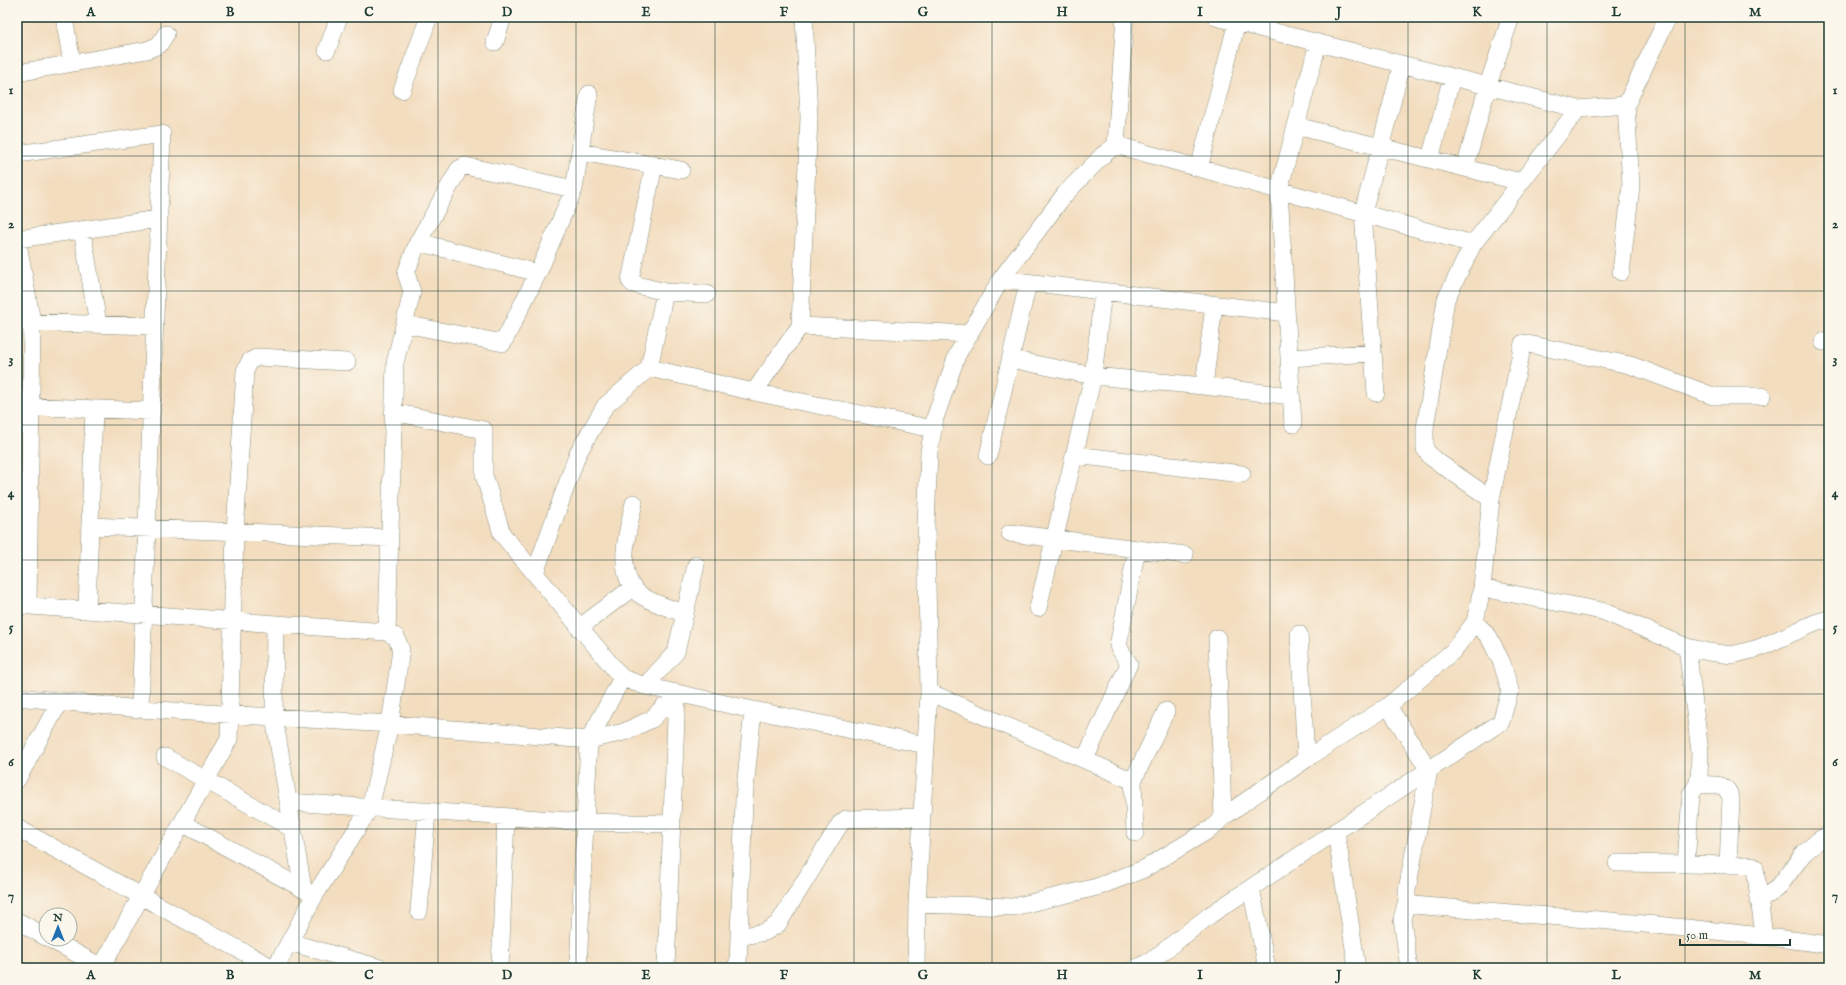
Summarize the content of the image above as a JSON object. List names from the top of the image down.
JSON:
{
  "scale_bar": "50 m",
  "north": "top",
  "grid": {
    "columns": [
      "A",
      "B",
      "C",
      "D",
      "E",
      "F",
      "G",
      "H",
      "I",
      "J",
      "K",
      "L",
      "M"
    ],
    "rows": [
      "1",
      "2",
      "3",
      "4",
      "5",
      "6",
      "7"
    ]
  }
}
